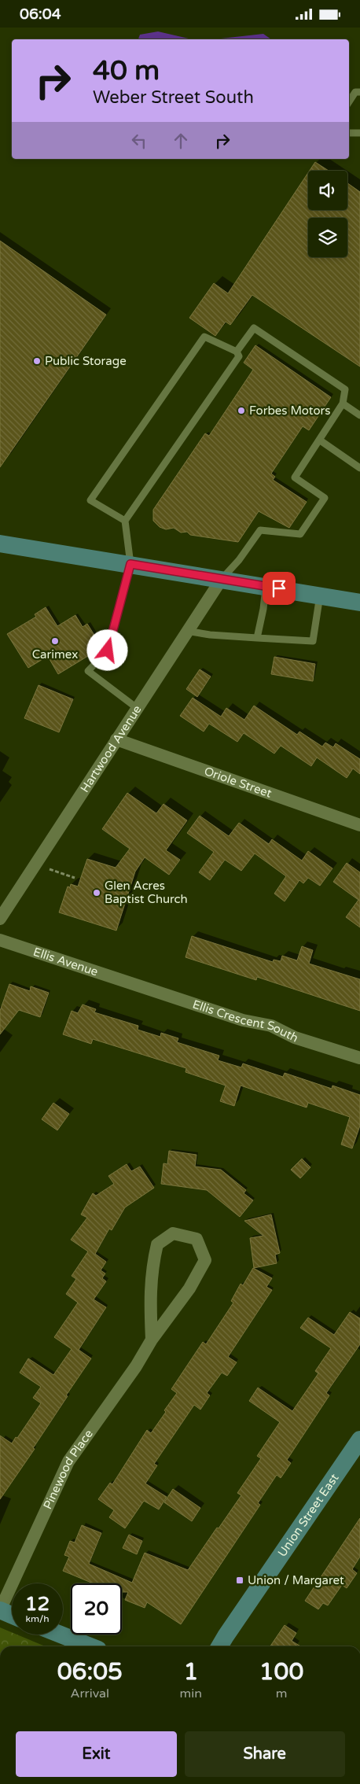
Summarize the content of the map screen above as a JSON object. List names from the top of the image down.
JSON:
{
  "streets": {
    "main road": ["Union Street East"],
    "street": [
      "Hartwood Avenue",
      "Oriole Street",
      "Ellis Avenue",
      "Ellis Crescent South",
      "Pinewood Place"
    ]
  },
  "crossings": [
    ["Hartwood Avenue", "Oriole Street"],
    ["Ellis Avenue", "Ellis Crescent South"]
  ],
  "places": {
    "other": [
      "Public Storage",
      "Forbes Motors",
      "Carimex",
      "Glen Acres Baptist Church"
    ],
    "transit": ["Union / Margaret"]
  },
  "page": {
    "status": "06:04",
    "turn": ["40 m", "Weber Street South"],
    "speed": "12 km/h",
    "limit": "20",
    "eta": [
      "06:05",
      "Arrival",
      "1",
      "min",
      "100",
      "m"
    ],
    "buttons": ["Exit", "Share"]
  }
}
